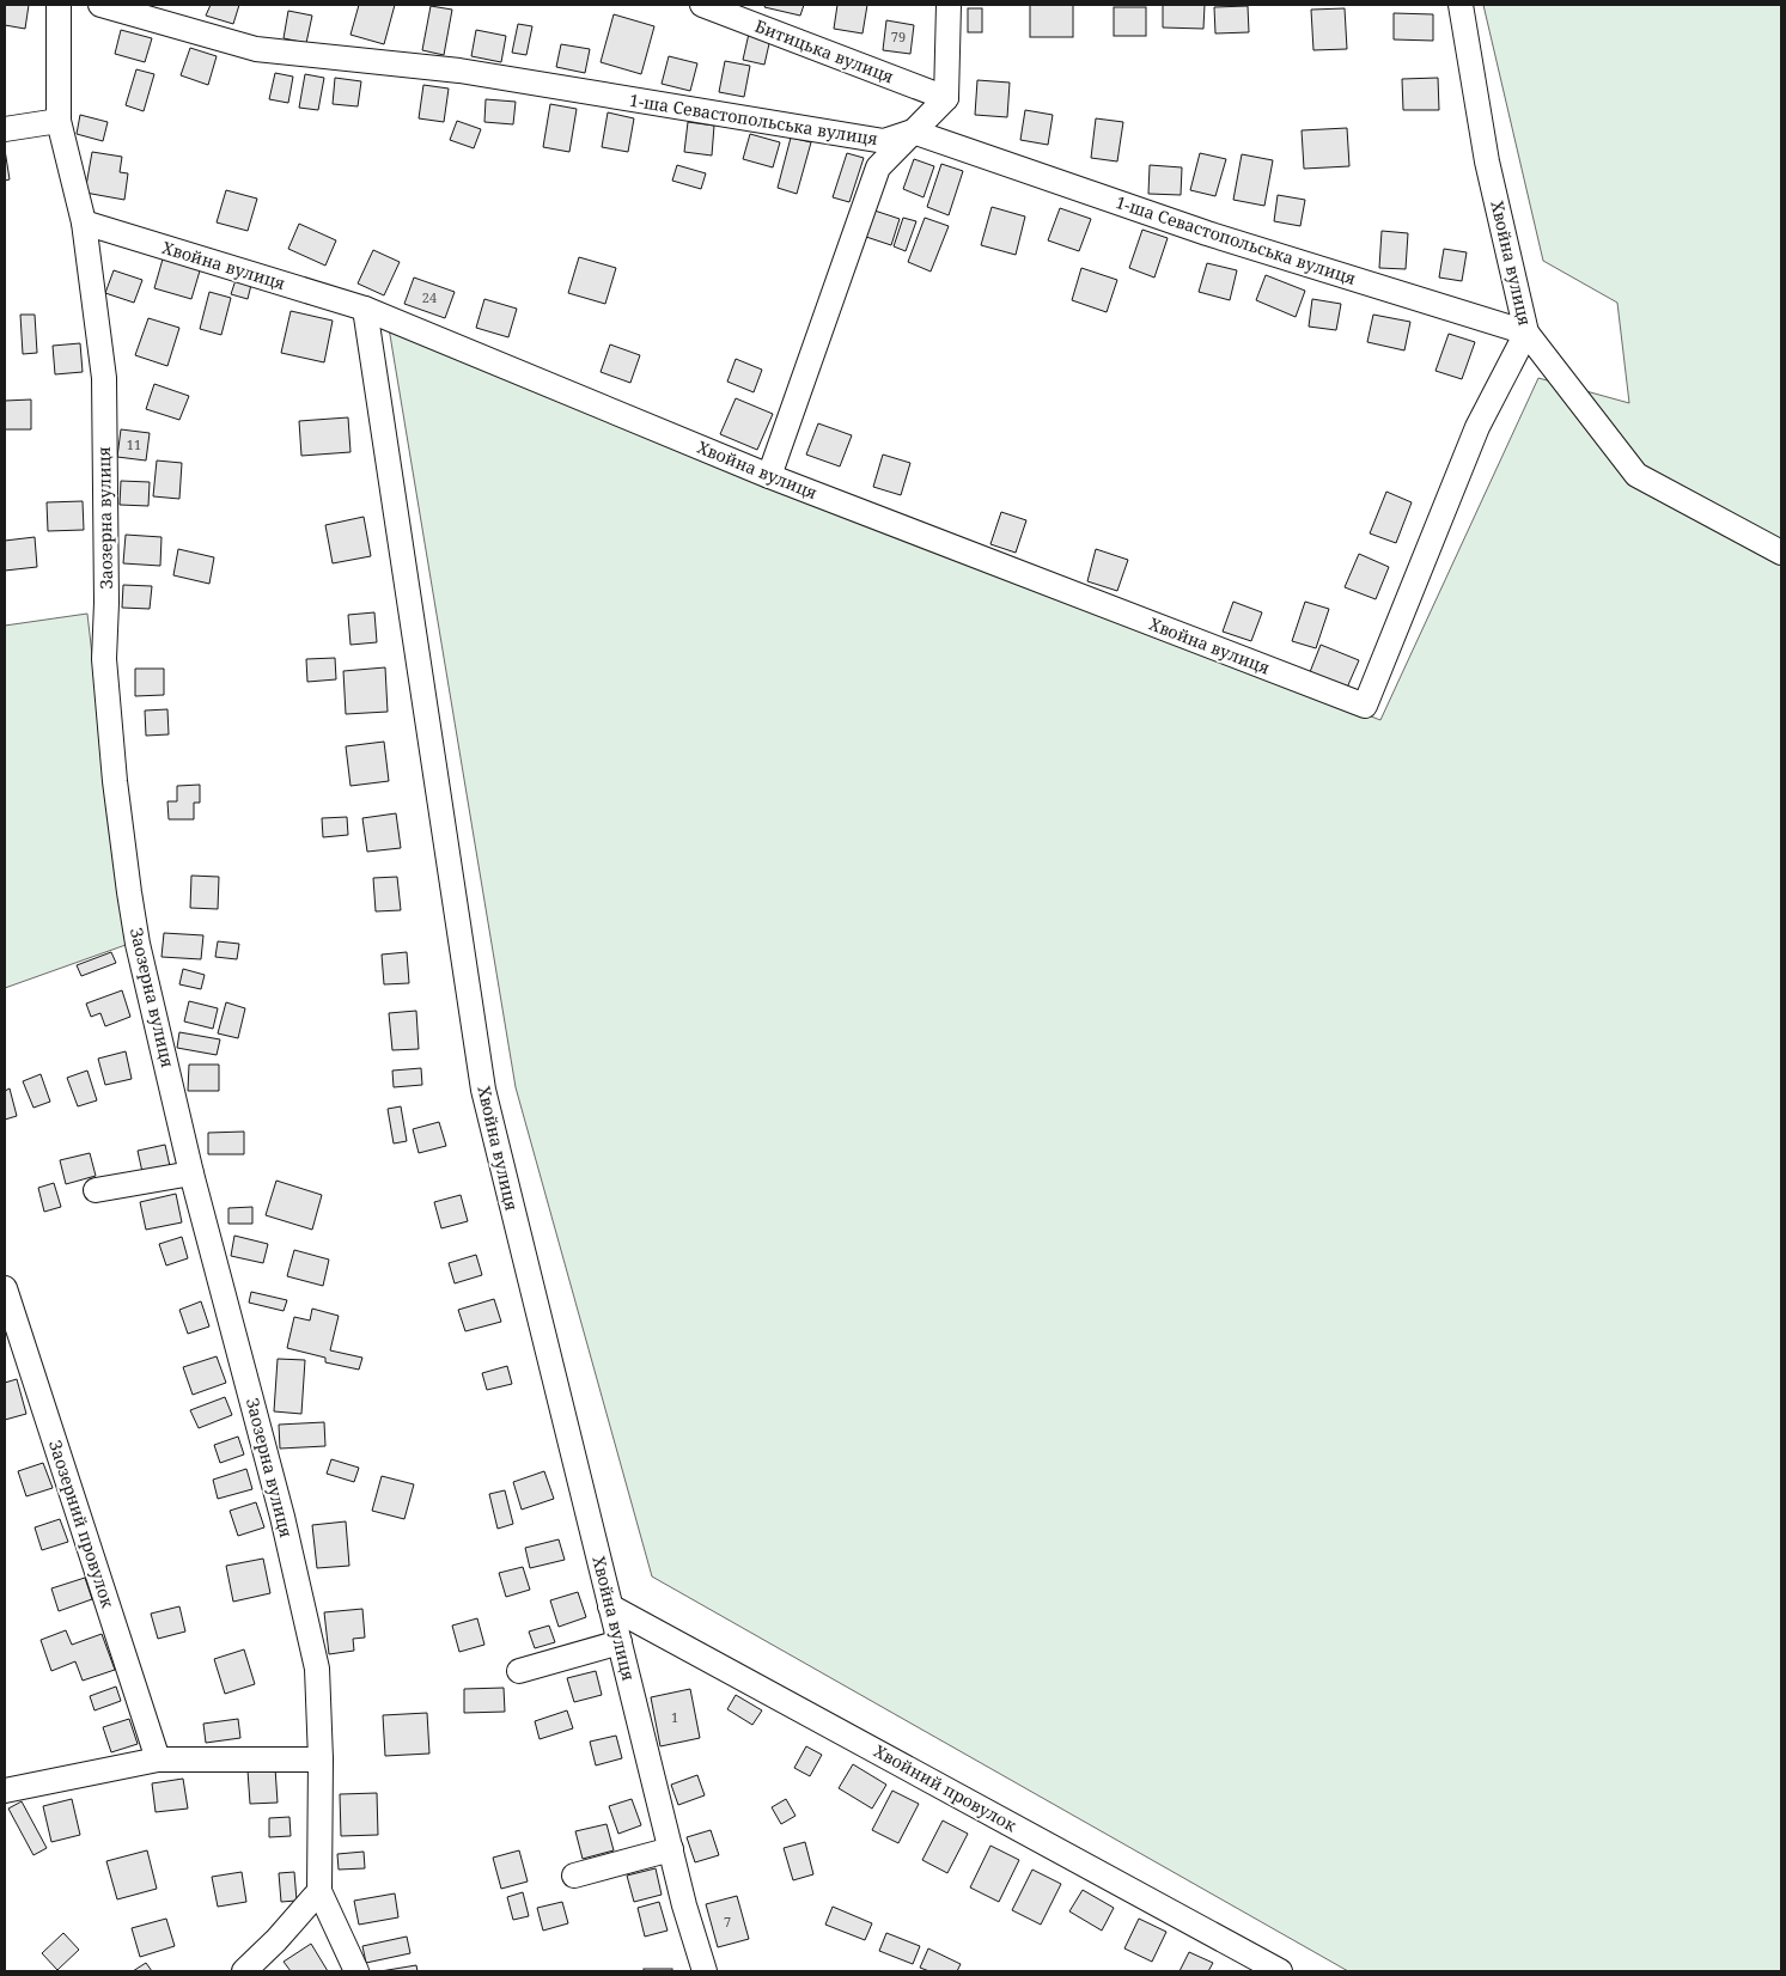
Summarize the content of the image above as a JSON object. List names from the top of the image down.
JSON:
{
  "streets": {
    "street": [
      "Битицька вулиця",
      "1-ша Севастопольська вулиця",
      "Хвойна вулиця",
      "Заозерна вулиця",
      "Заозерний провулок",
      "Хвойний провулок"
    ]
  },
  "crossings": [
    ["1-ша Севастопольська вулиця", "Хвойна вулиця"],
    ["Хвойна вулиця", "Заозерна вулиця"],
    ["Хвойна вулиця", "Хвойний провулок"]
  ],
  "house_numbers": [
    "79",
    "24",
    "11",
    "1",
    "7"
  ]
}
